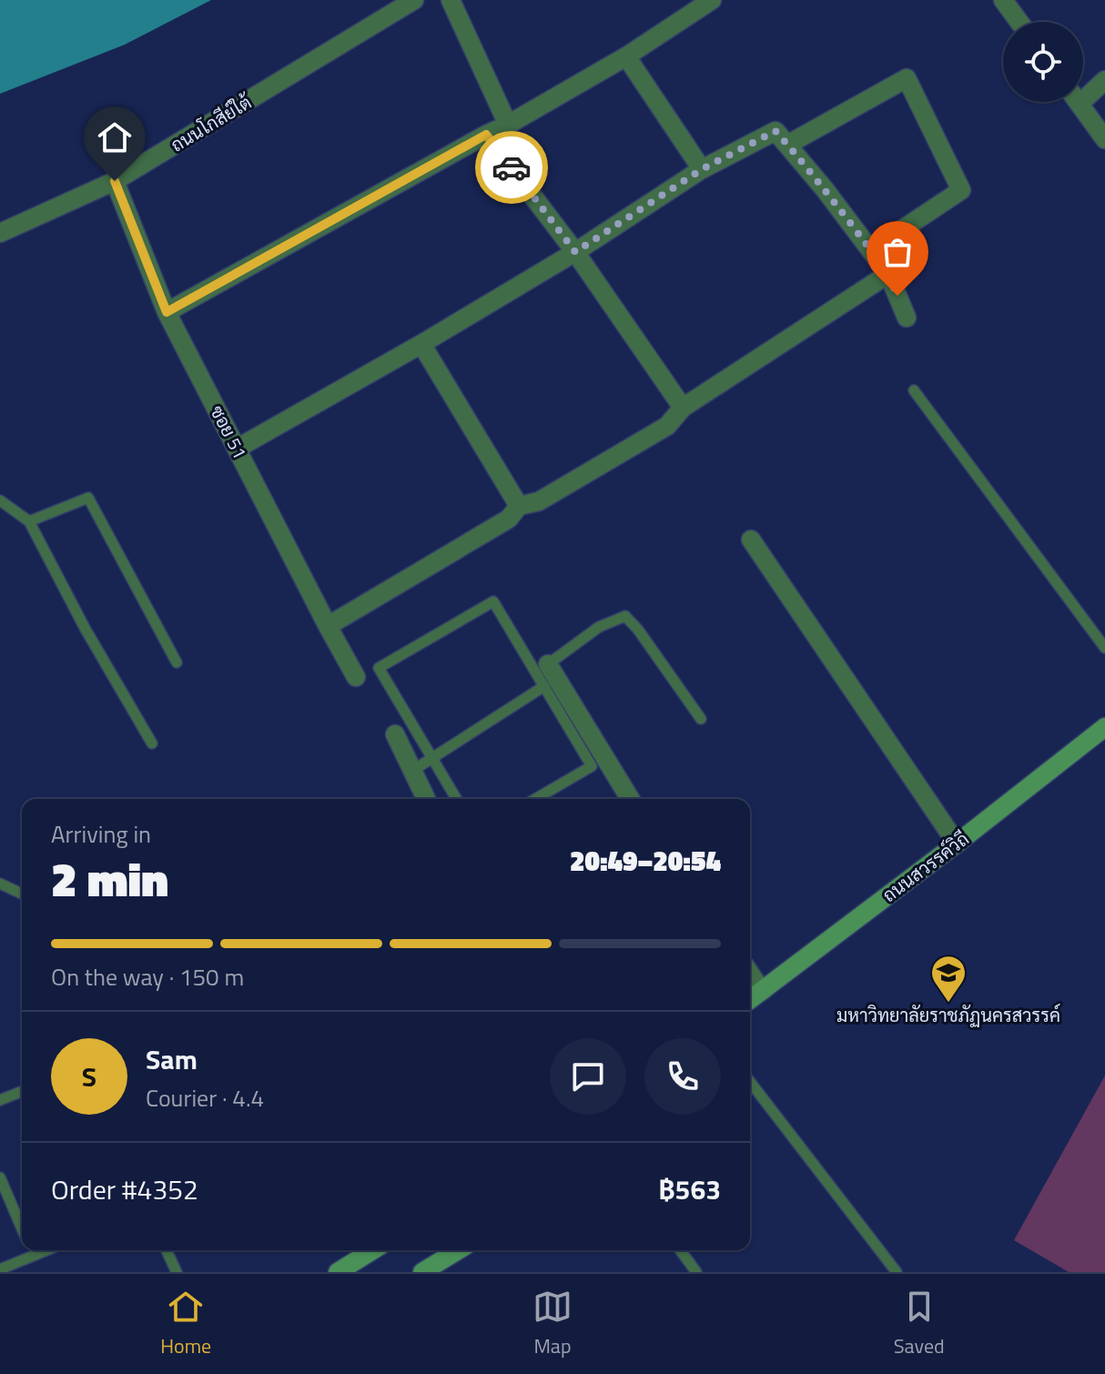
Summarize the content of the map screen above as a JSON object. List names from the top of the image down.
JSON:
{
  "streets": {
    "main road": ["ถนนสวรรค์วิถี"],
    "street": ["ถนนโกสีย์ใต้", "ซอย 51"]
  },
  "crossings": [
    ["ถนนโกสีย์ใต้", "ซอย 51"]
  ],
  "places": {
    "school or university": ["มหาวิทยาลัยราชภัฏนครสวรรค์"]
  },
  "page": {
    "heading": ["2 min", "Arriving in", "20:49–20:54"],
    "panel": [
      "Sam",
      "Courier · 4.4",
      "Order #4352",
      "฿563"
    ],
    "bar": "On the way · 150 m",
    "round": "S",
    "tabs": ["Home", "Map", "Saved"]
  }
}
